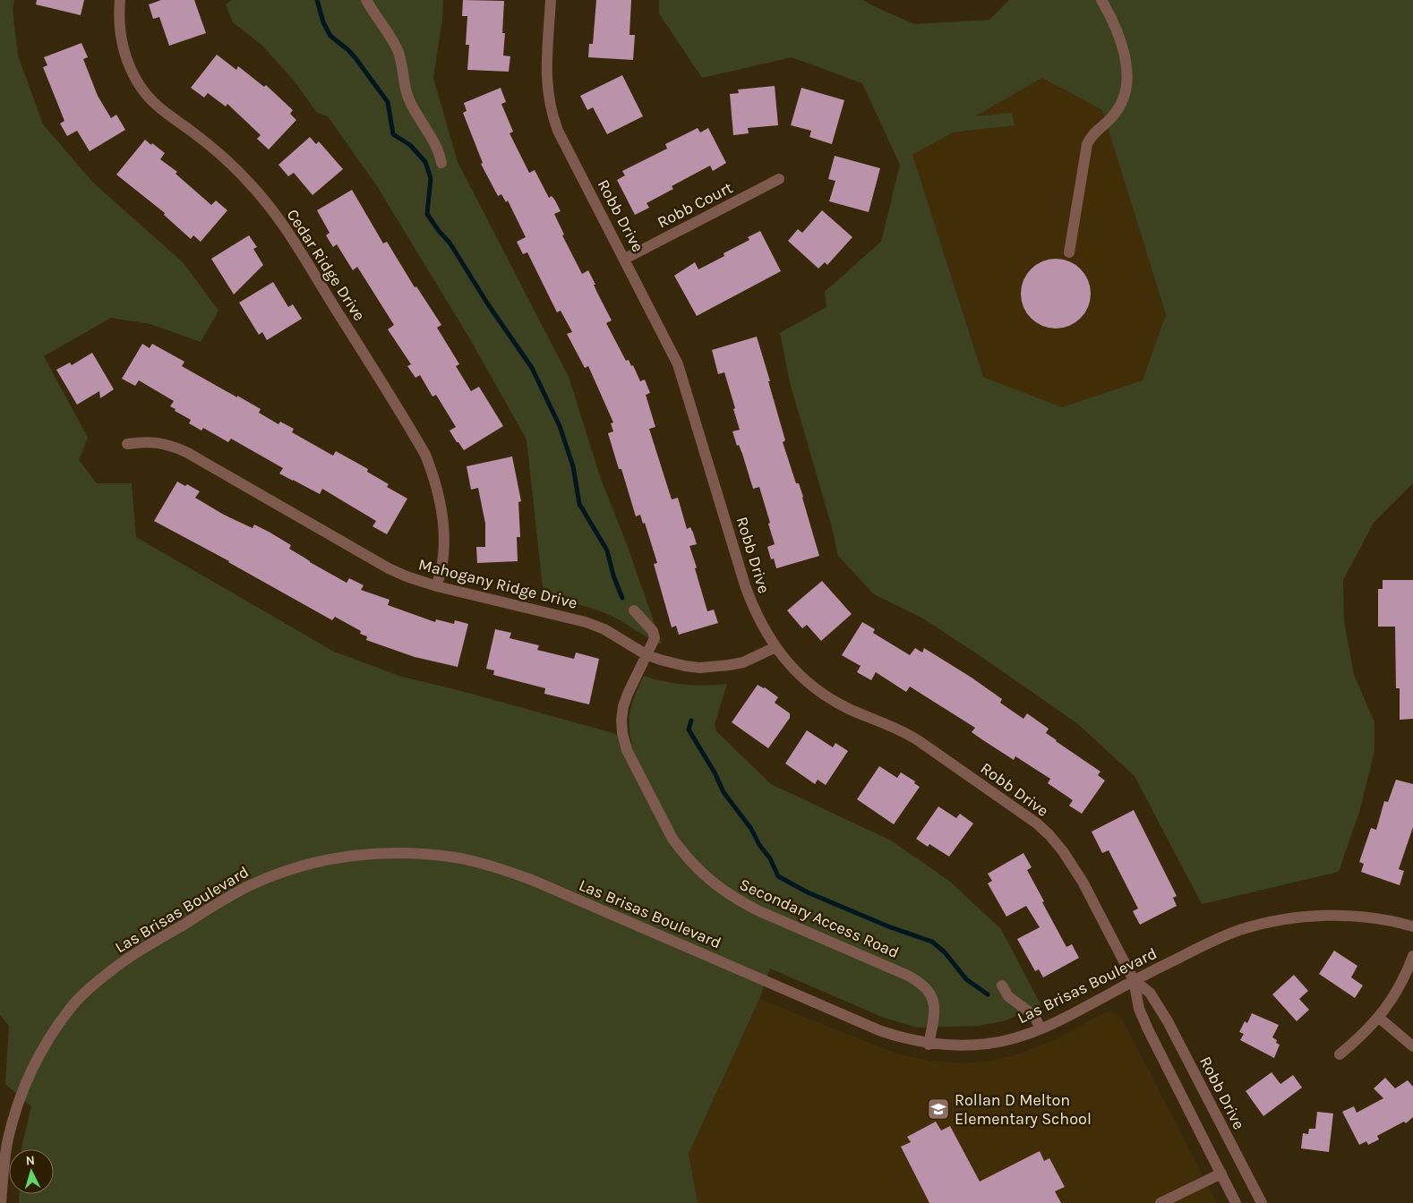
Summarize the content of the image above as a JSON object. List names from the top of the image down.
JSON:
{
  "streets": {
    "street": [
      "Robb Court",
      "Robb Drive",
      "Cedar Ridge Drive",
      "Mahogany Ridge Drive",
      "Las Brisas Boulevard",
      "Secondary Access Road"
    ]
  },
  "crossings": [
    ["Robb Court", "Robb Drive"],
    ["Robb Drive", "Mahogany Ridge Drive"],
    ["Robb Drive", "Las Brisas Boulevard"],
    ["Cedar Ridge Drive", "Mahogany Ridge Drive"],
    ["Mahogany Ridge Drive", "Secondary Access Road"],
    ["Las Brisas Boulevard", "Secondary Access Road"]
  ],
  "places": {
    "school or university": ["Rollan D Melton Elementary School"]
  },
  "north": "top"
}
